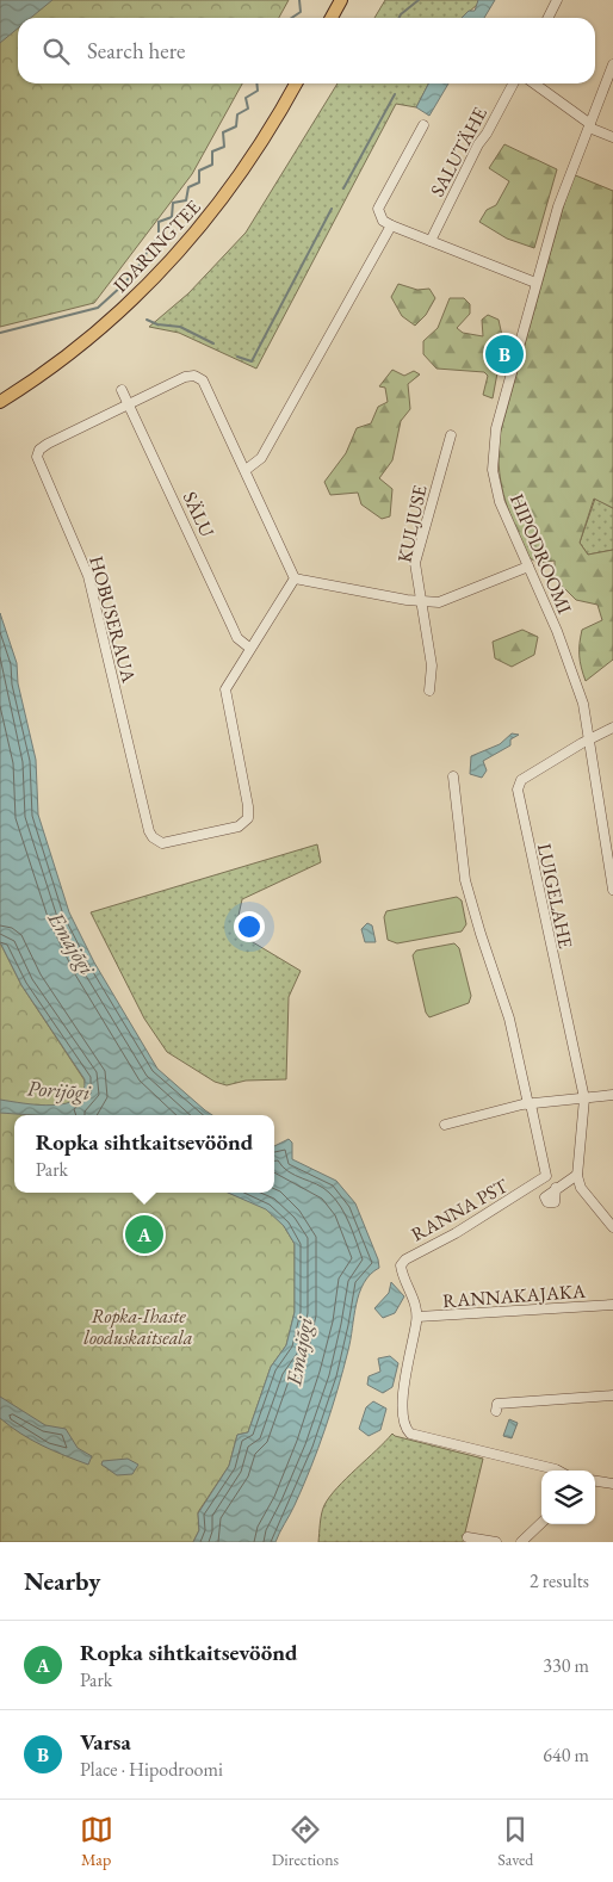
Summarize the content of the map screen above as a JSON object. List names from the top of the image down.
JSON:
{
  "streets": {
    "main road": ["IDARINGTEE"],
    "street": [
      "SALUTÄHE",
      "SÄLU",
      "KULJUSE",
      "HIPODROOMI",
      "HOBUSERAUA",
      "LUIGELAHE",
      "RANNA PST",
      "RANNAKAJAKA"
    ]
  },
  "crossings": [
    ["SÄLU", "HOBUSERAUA"],
    ["HIPODROOMI", "LUIGELAHE"],
    ["RANNA PST", "RANNAKAJAKA"]
  ],
  "water": ["Emajõgi", "Porijõgi"],
  "parks": ["Ropka-Ihaste looduskaitseala"],
  "page": {
    "search": "Search here",
    "pins": ["B", "A"],
    "popup": ["Ropka sihtkaitsevöönd", "Park"],
    "heading": ["Nearby", "2 results"],
    "list": [
      {
        "mark": "A",
        "name": "Ropka sihtkaitsevöönd",
        "note": "Park",
        "value": "330 m"
      },
      {
        "mark": "B",
        "name": "Varsa",
        "note": "Place · Hipodroomi",
        "value": "640 m"
      }
    ],
    "nav": ["Map", "Directions", "Saved"]
  }
}
